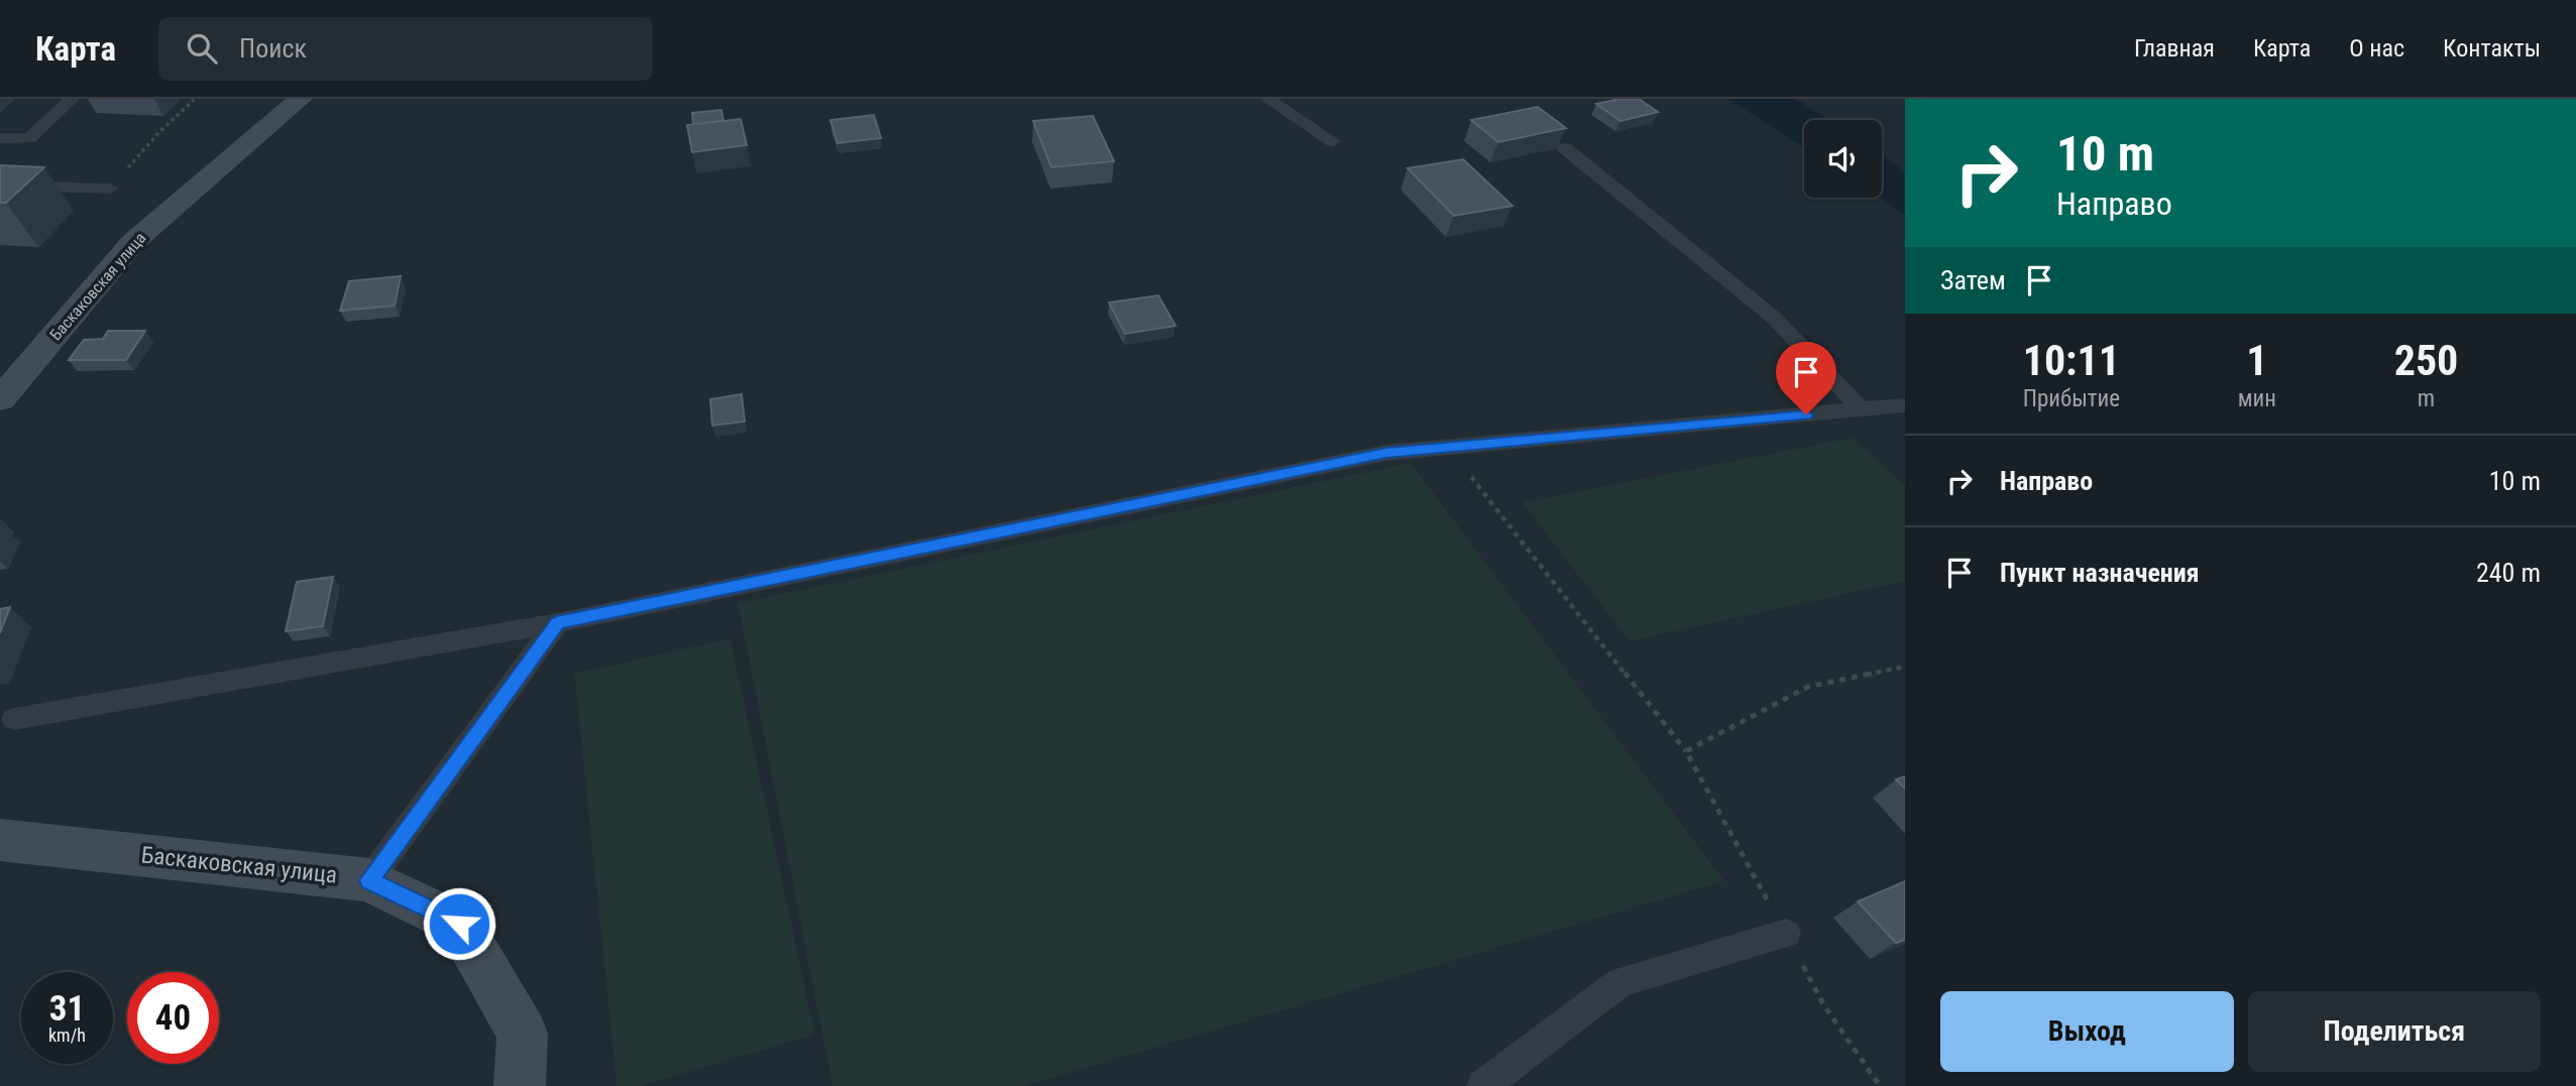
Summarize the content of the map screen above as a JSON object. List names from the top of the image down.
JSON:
{
  "streets": {
    "street": ["Баскаковская улица"]
  },
  "page": {
    "header": "Карта",
    "search": "Поиск",
    "nav": [
      "Главная",
      "Карта",
      "О нас",
      "Контакты"
    ],
    "turn": ["10 m", "Направо"],
    "then": "Затем",
    "eta": [
      "10:11",
      "Прибытие",
      "1",
      "мин",
      "250",
      "m"
    ],
    "list": [
      {
        "name": "Направо",
        "value": "10 m"
      },
      {
        "name": "Пункт назначения",
        "value": "240 m"
      }
    ],
    "speed": "31 km/h",
    "limit": "40",
    "buttons": ["Выход", "Поделиться"]
  }
}
